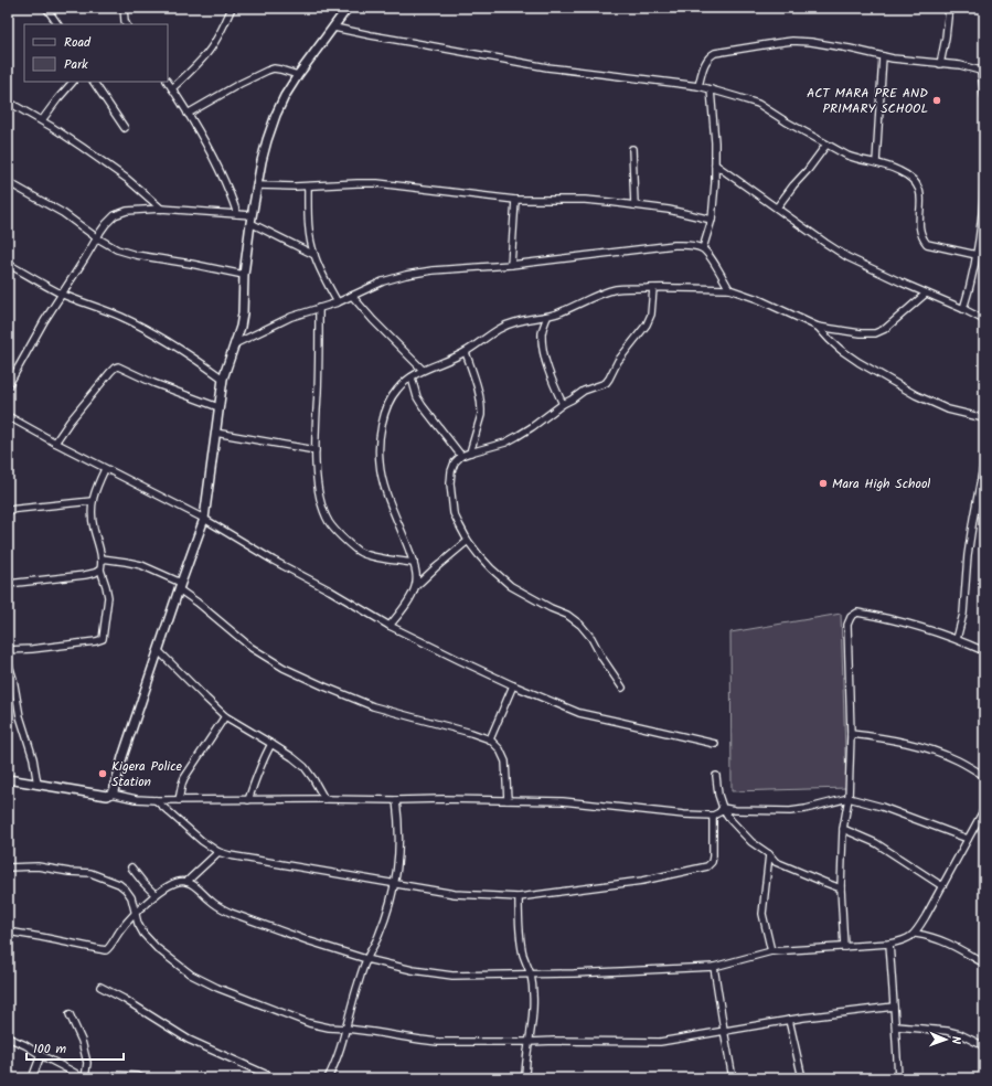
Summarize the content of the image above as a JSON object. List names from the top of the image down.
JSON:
{
  "places": ["ACT MARA PRE AND PRIMARY SCHOOL", "Mara High School", "Kigera Police Station"],
  "legend": ["Road", "Park"],
  "scale_bar": "100 m",
  "north": "right"
}
